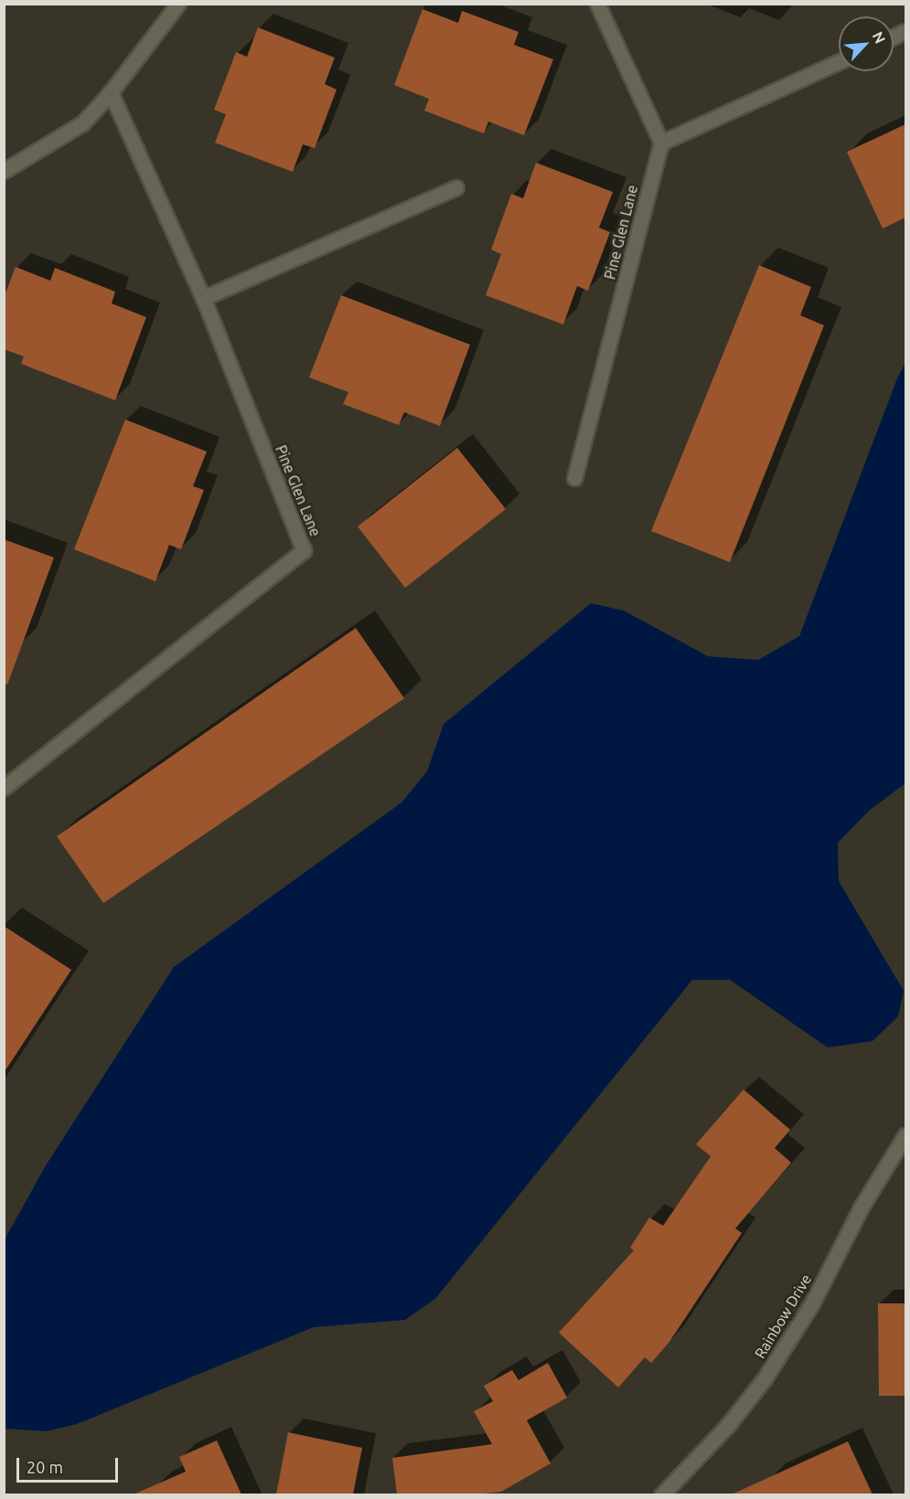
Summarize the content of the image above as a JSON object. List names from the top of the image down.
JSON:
{
  "streets": {
    "street": ["Pine Glen Lane", "Rainbow Drive"]
  },
  "scale_bar": "20 m",
  "north": "top right"
}
